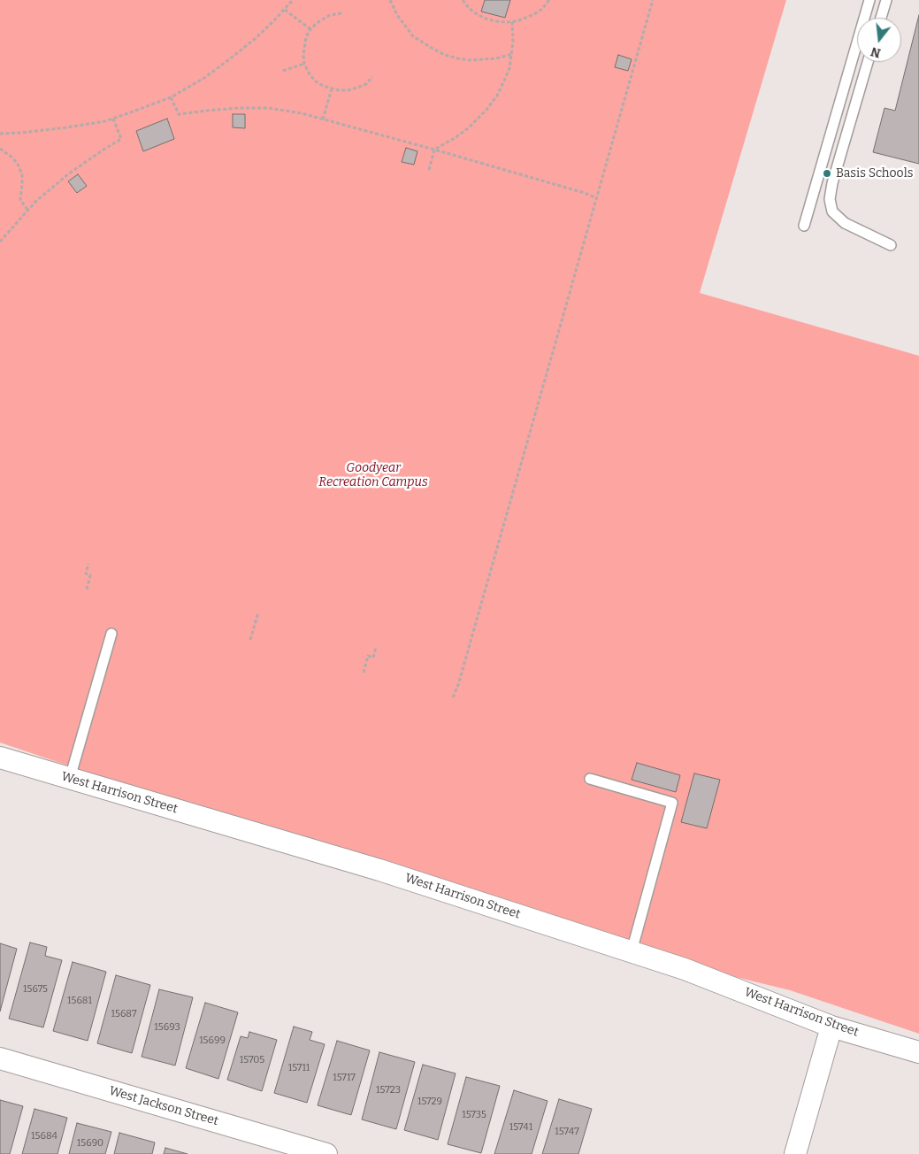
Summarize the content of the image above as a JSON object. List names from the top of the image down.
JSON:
{
  "streets": {
    "street": ["West Harrison Street", "West Jackson Street"]
  },
  "parks": ["Goodyear Recreation Campus"],
  "places": ["Basis Schools"],
  "house_numbers": [
    "15675",
    "15681",
    "15687",
    "15693",
    "15699",
    "15705",
    "15711",
    "15717",
    "15723",
    "15729",
    "15735",
    "15741",
    "15747",
    "15684",
    "15690"
  ],
  "north": "bottom"
}
